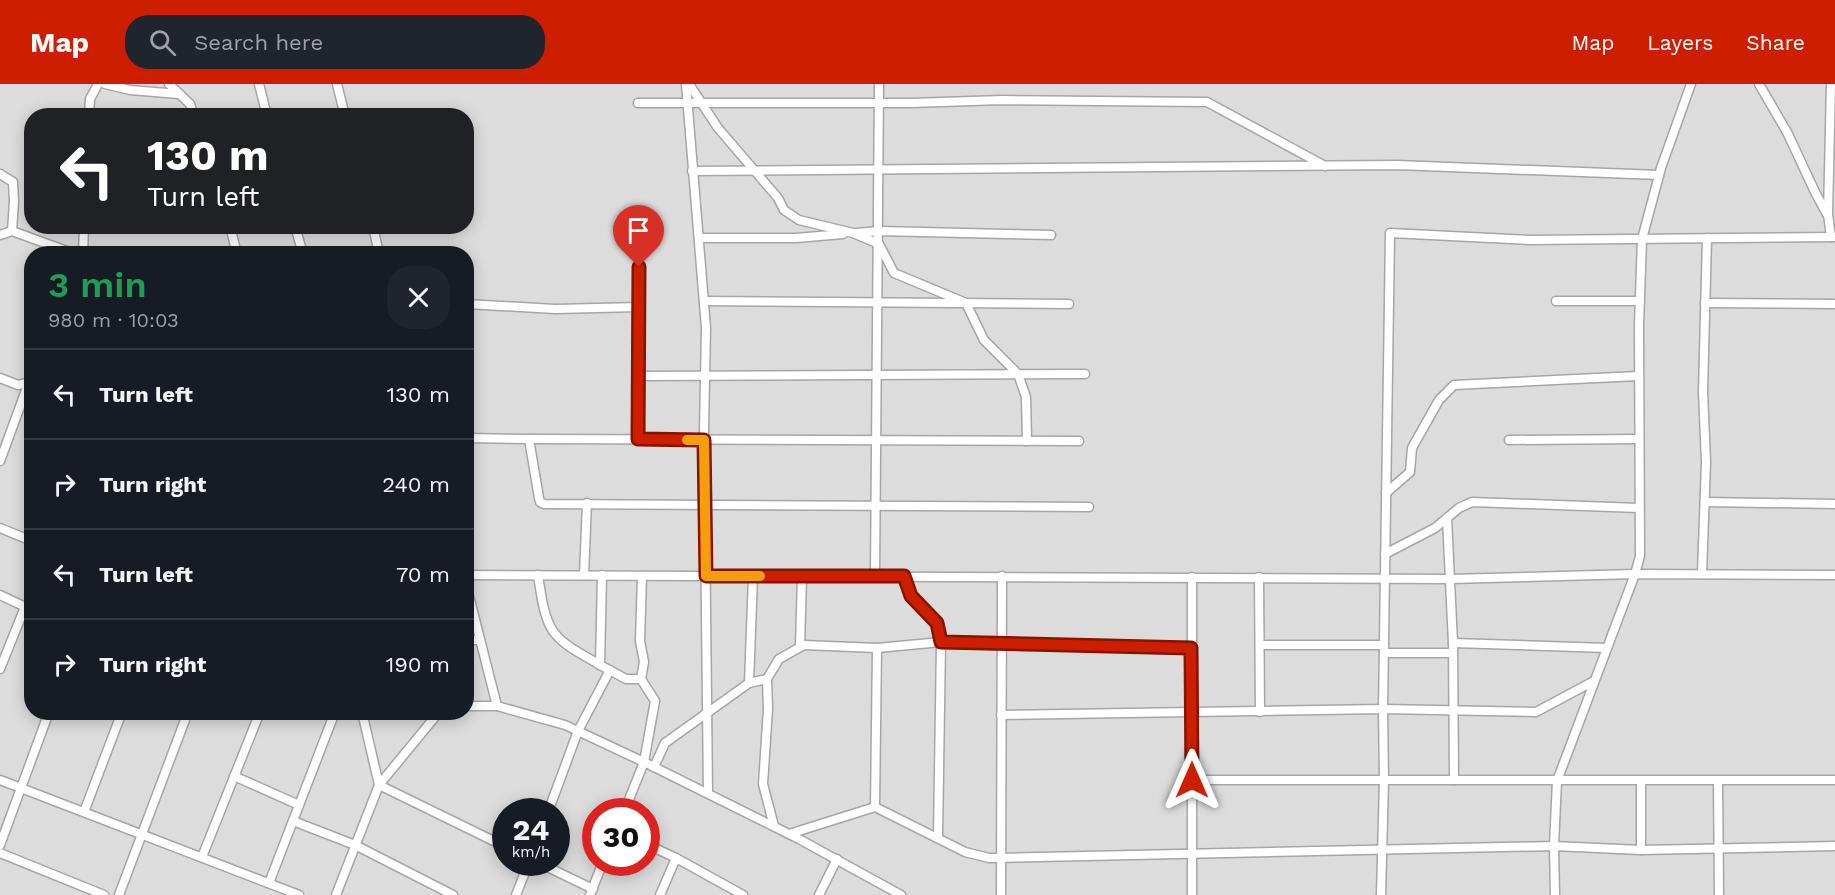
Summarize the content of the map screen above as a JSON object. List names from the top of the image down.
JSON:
{
  "page": {
    "header": "Map",
    "search": "Search here",
    "nav": ["Map", "Layers", "Share"],
    "turn": ["130 m", "Turn left"],
    "heading": ["3 min", "980 m · 10:03"],
    "list": [
      {
        "name": "Turn left",
        "value": "130 m"
      },
      {
        "name": "Turn right",
        "value": "240 m"
      },
      {
        "name": "Turn left",
        "value": "70 m"
      },
      {
        "name": "Turn right",
        "value": "190 m"
      }
    ],
    "speed": "24 km/h",
    "limit": "30"
  }
}
